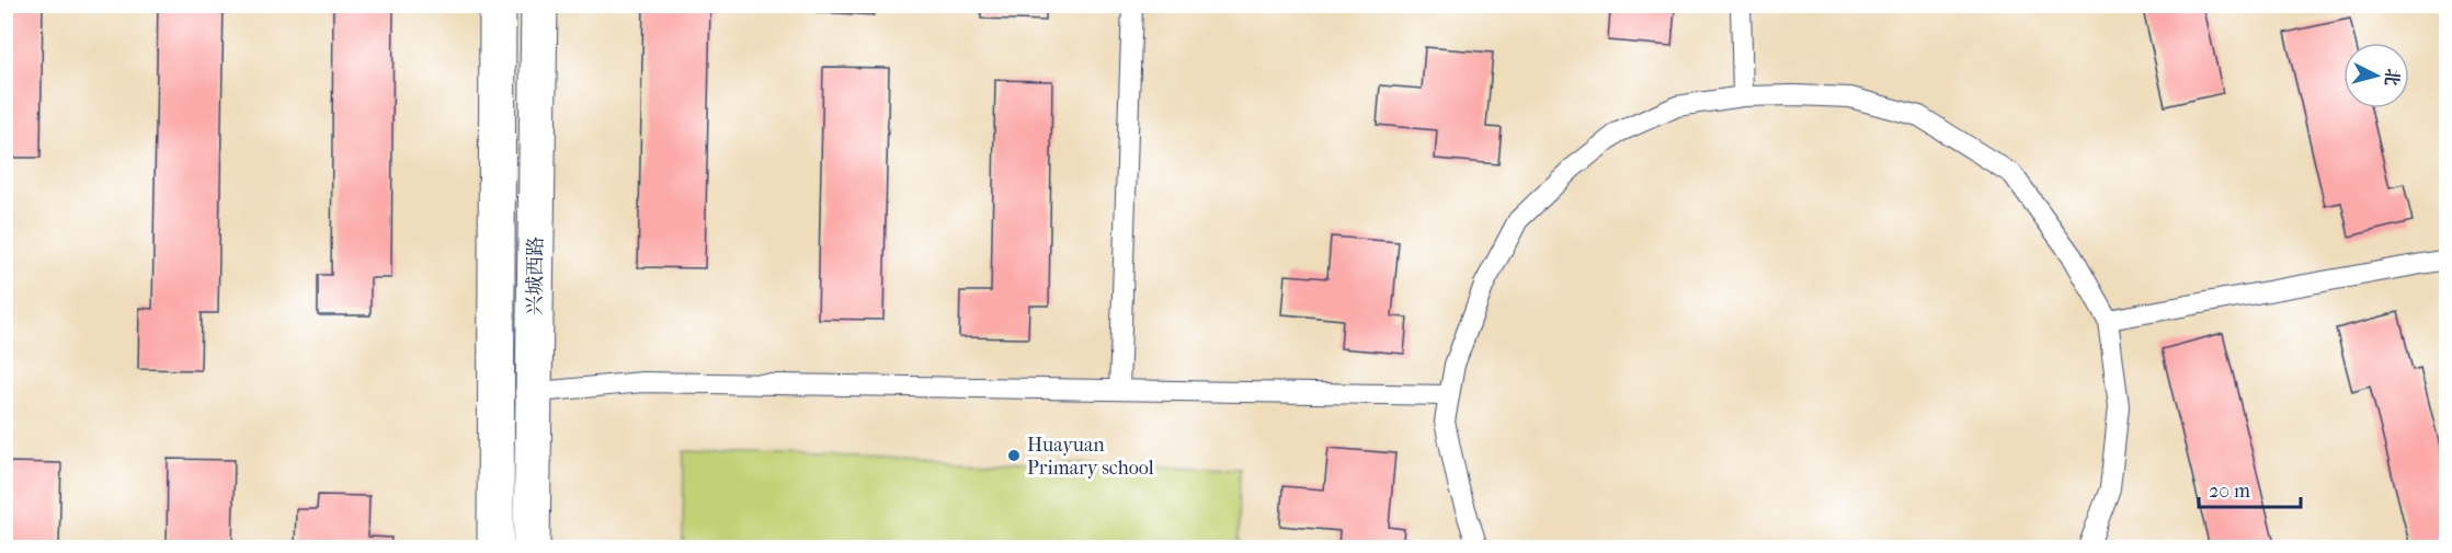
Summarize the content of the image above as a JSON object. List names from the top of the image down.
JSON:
{
  "streets": {
    "street": ["兴城西路"]
  },
  "places": ["Huayuan Primary school"],
  "scale_bar": "20 m",
  "north": "right"
}
